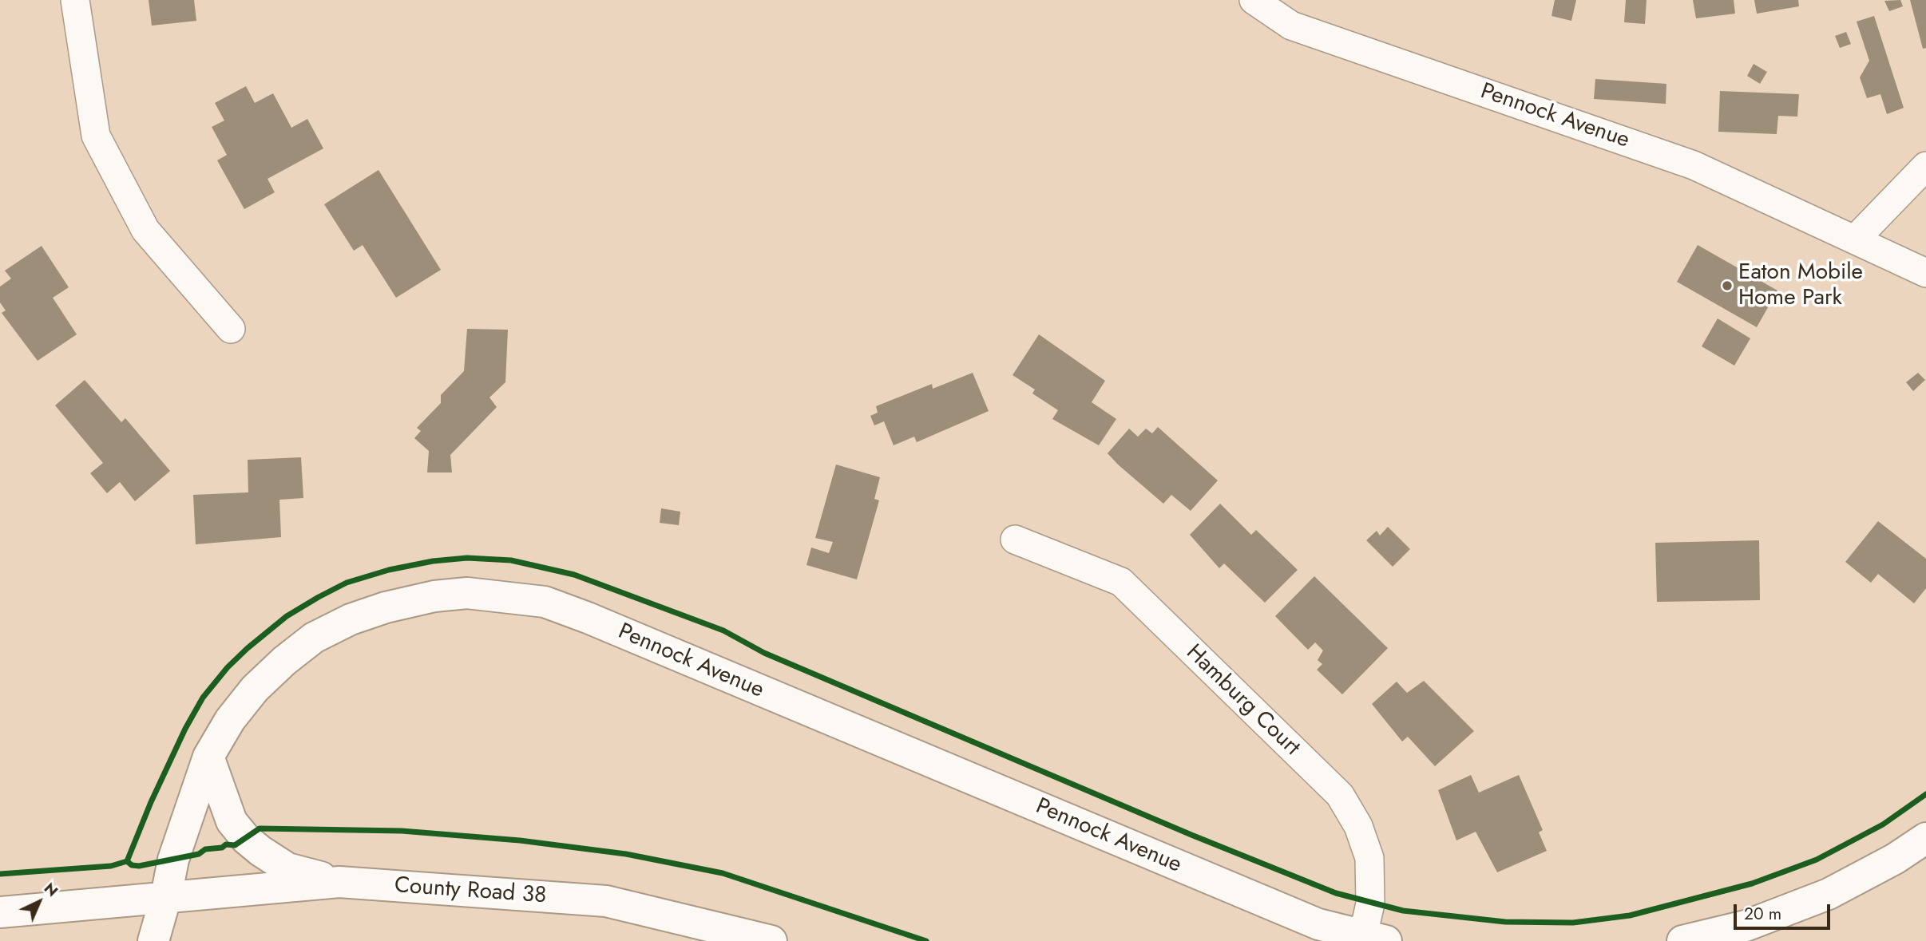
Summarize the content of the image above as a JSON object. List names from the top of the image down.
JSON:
{
  "streets": {
    "street": ["Pennock Avenue", "Hamburg Court", "County Road 38"]
  },
  "crossings": [
    ["Pennock Avenue", "Hamburg Court"],
    ["Pennock Avenue", "County Road 38"]
  ],
  "places": ["Eaton Mobile Home Park"],
  "scale_bar": "20 m",
  "north": "top right"
}
